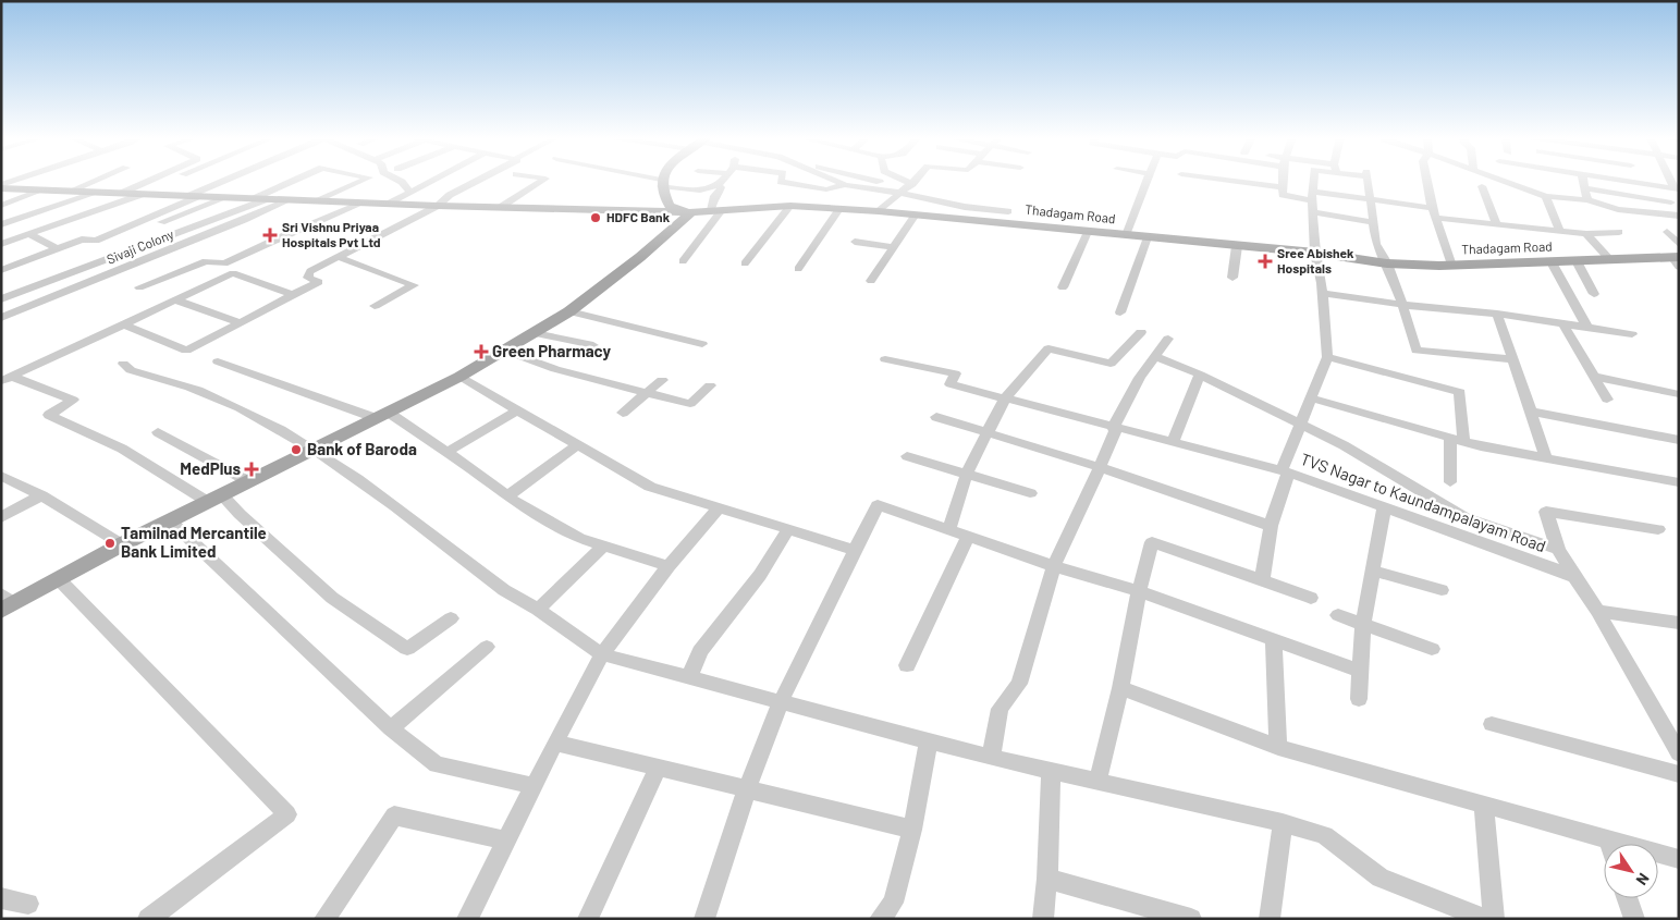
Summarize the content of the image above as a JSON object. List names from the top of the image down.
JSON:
{
  "streets": {
    "main road": ["Thadagam Road"],
    "street": ["Sivaji Colony", "TVS Nagar to Kaundampalayam Road"]
  },
  "crossings": [
    ["Thadagam Road", "Sivaji Colony"],
    ["Thadagam Road", "TVS Nagar to Kaundampalayam Road"]
  ],
  "places": {
    "other": ["HDFC Bank", "Bank of Baroda", "Tamilnad Mercantile Bank Limited"],
    "health": [
      "Sri Vishnu Priyaa Hospitals Pvt Ltd",
      "Sree Abishek Hospitals",
      "Green Pharmacy",
      "MedPlus"
    ]
  },
  "north": "bottom right"
}
